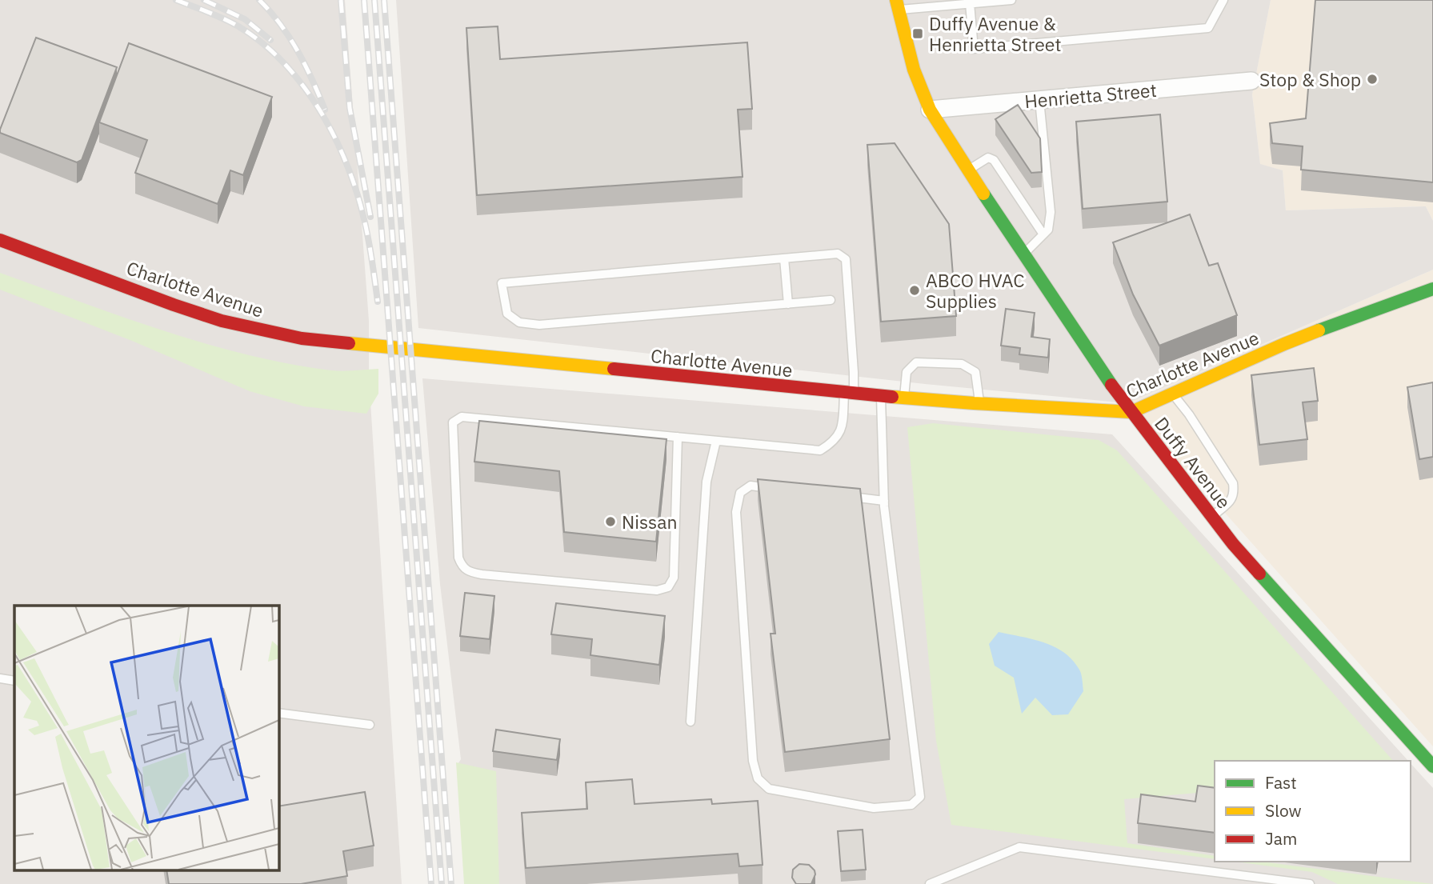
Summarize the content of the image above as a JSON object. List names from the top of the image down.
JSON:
{
  "streets": {
    "street": ["Henrietta Street", "Charlotte Avenue", "Duffy Avenue"]
  },
  "crossings": [
    ["Henrietta Street", "Duffy Avenue"],
    ["Charlotte Avenue", "Duffy Avenue"]
  ],
  "places": {
    "transit": ["Duffy Avenue & Henrietta Street"],
    "other": ["Stop & Shop", "ABCO HVAC Supplies", "Nissan"]
  },
  "legend": ["Fast", "Slow", "Jam"]
}
